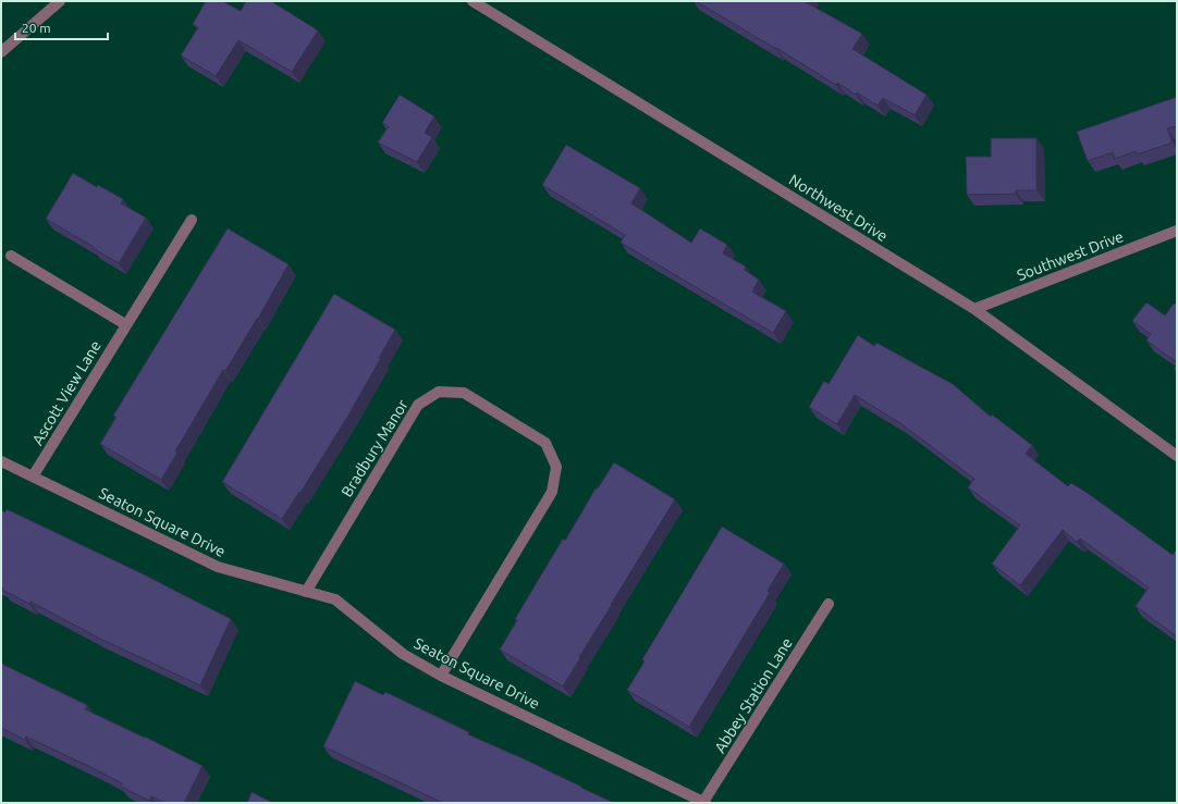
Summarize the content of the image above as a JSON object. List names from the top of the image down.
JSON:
{
  "streets": {
    "street": [
      "Northwest Drive",
      "Southwest Drive",
      "Ascott View Lane",
      "Bradbury Manor",
      "Seaton Square Drive",
      "Abbey Station Lane"
    ]
  },
  "crossings": [
    ["Northwest Drive", "Southwest Drive"],
    ["Ascott View Lane", "Seaton Square Drive"],
    ["Bradbury Manor", "Seaton Square Drive"],
    ["Seaton Square Drive", "Abbey Station Lane"]
  ],
  "scale_bar": "20 m"
}
